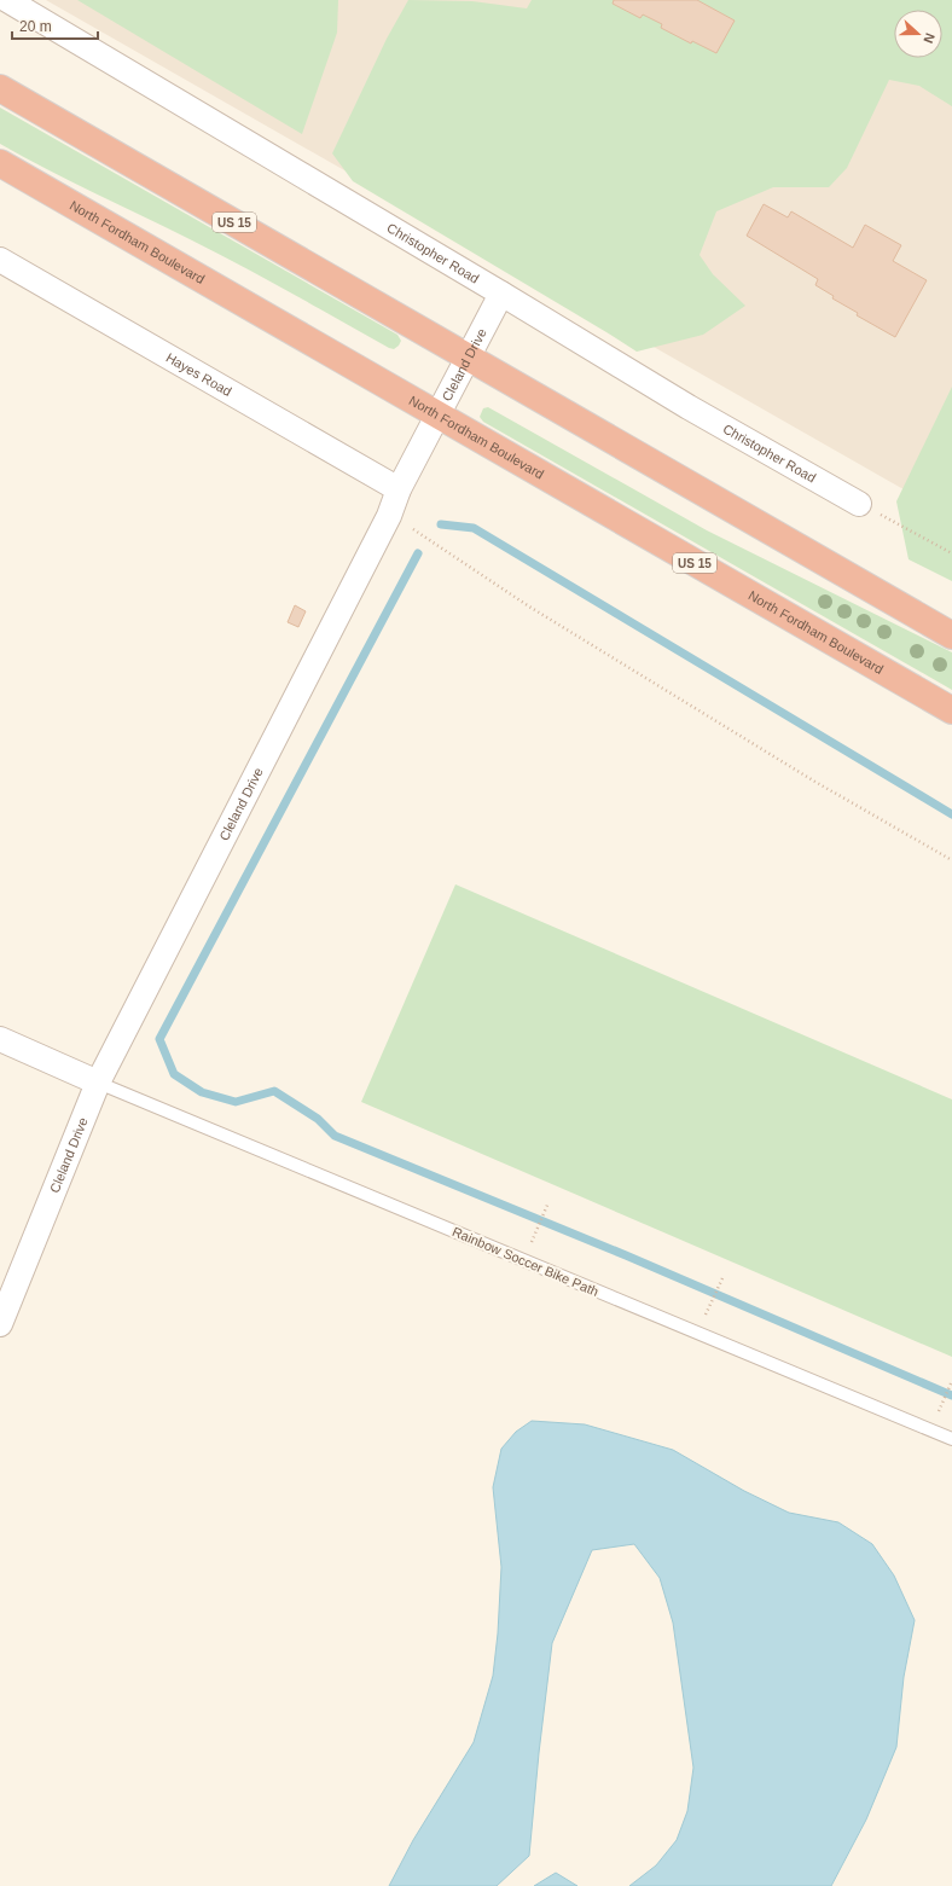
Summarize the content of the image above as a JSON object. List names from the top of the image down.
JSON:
{
  "streets": {
    "highway": ["US 15", "North Fordham Boulevard"],
    "street": ["Christopher Road", "Cleland Drive", "Hayes Road"],
    "lane": ["Rainbow Soccer Bike Path"]
  },
  "crossings": [
    ["US 15", "Cleland Drive"],
    ["North Fordham Boulevard", "Cleland Drive"],
    ["Christopher Road", "Cleland Drive"],
    ["Cleland Drive", "Hayes Road"],
    ["Cleland Drive", "Rainbow Soccer Bike Path"]
  ],
  "scale_bar": "20 m",
  "north": "right"
}
